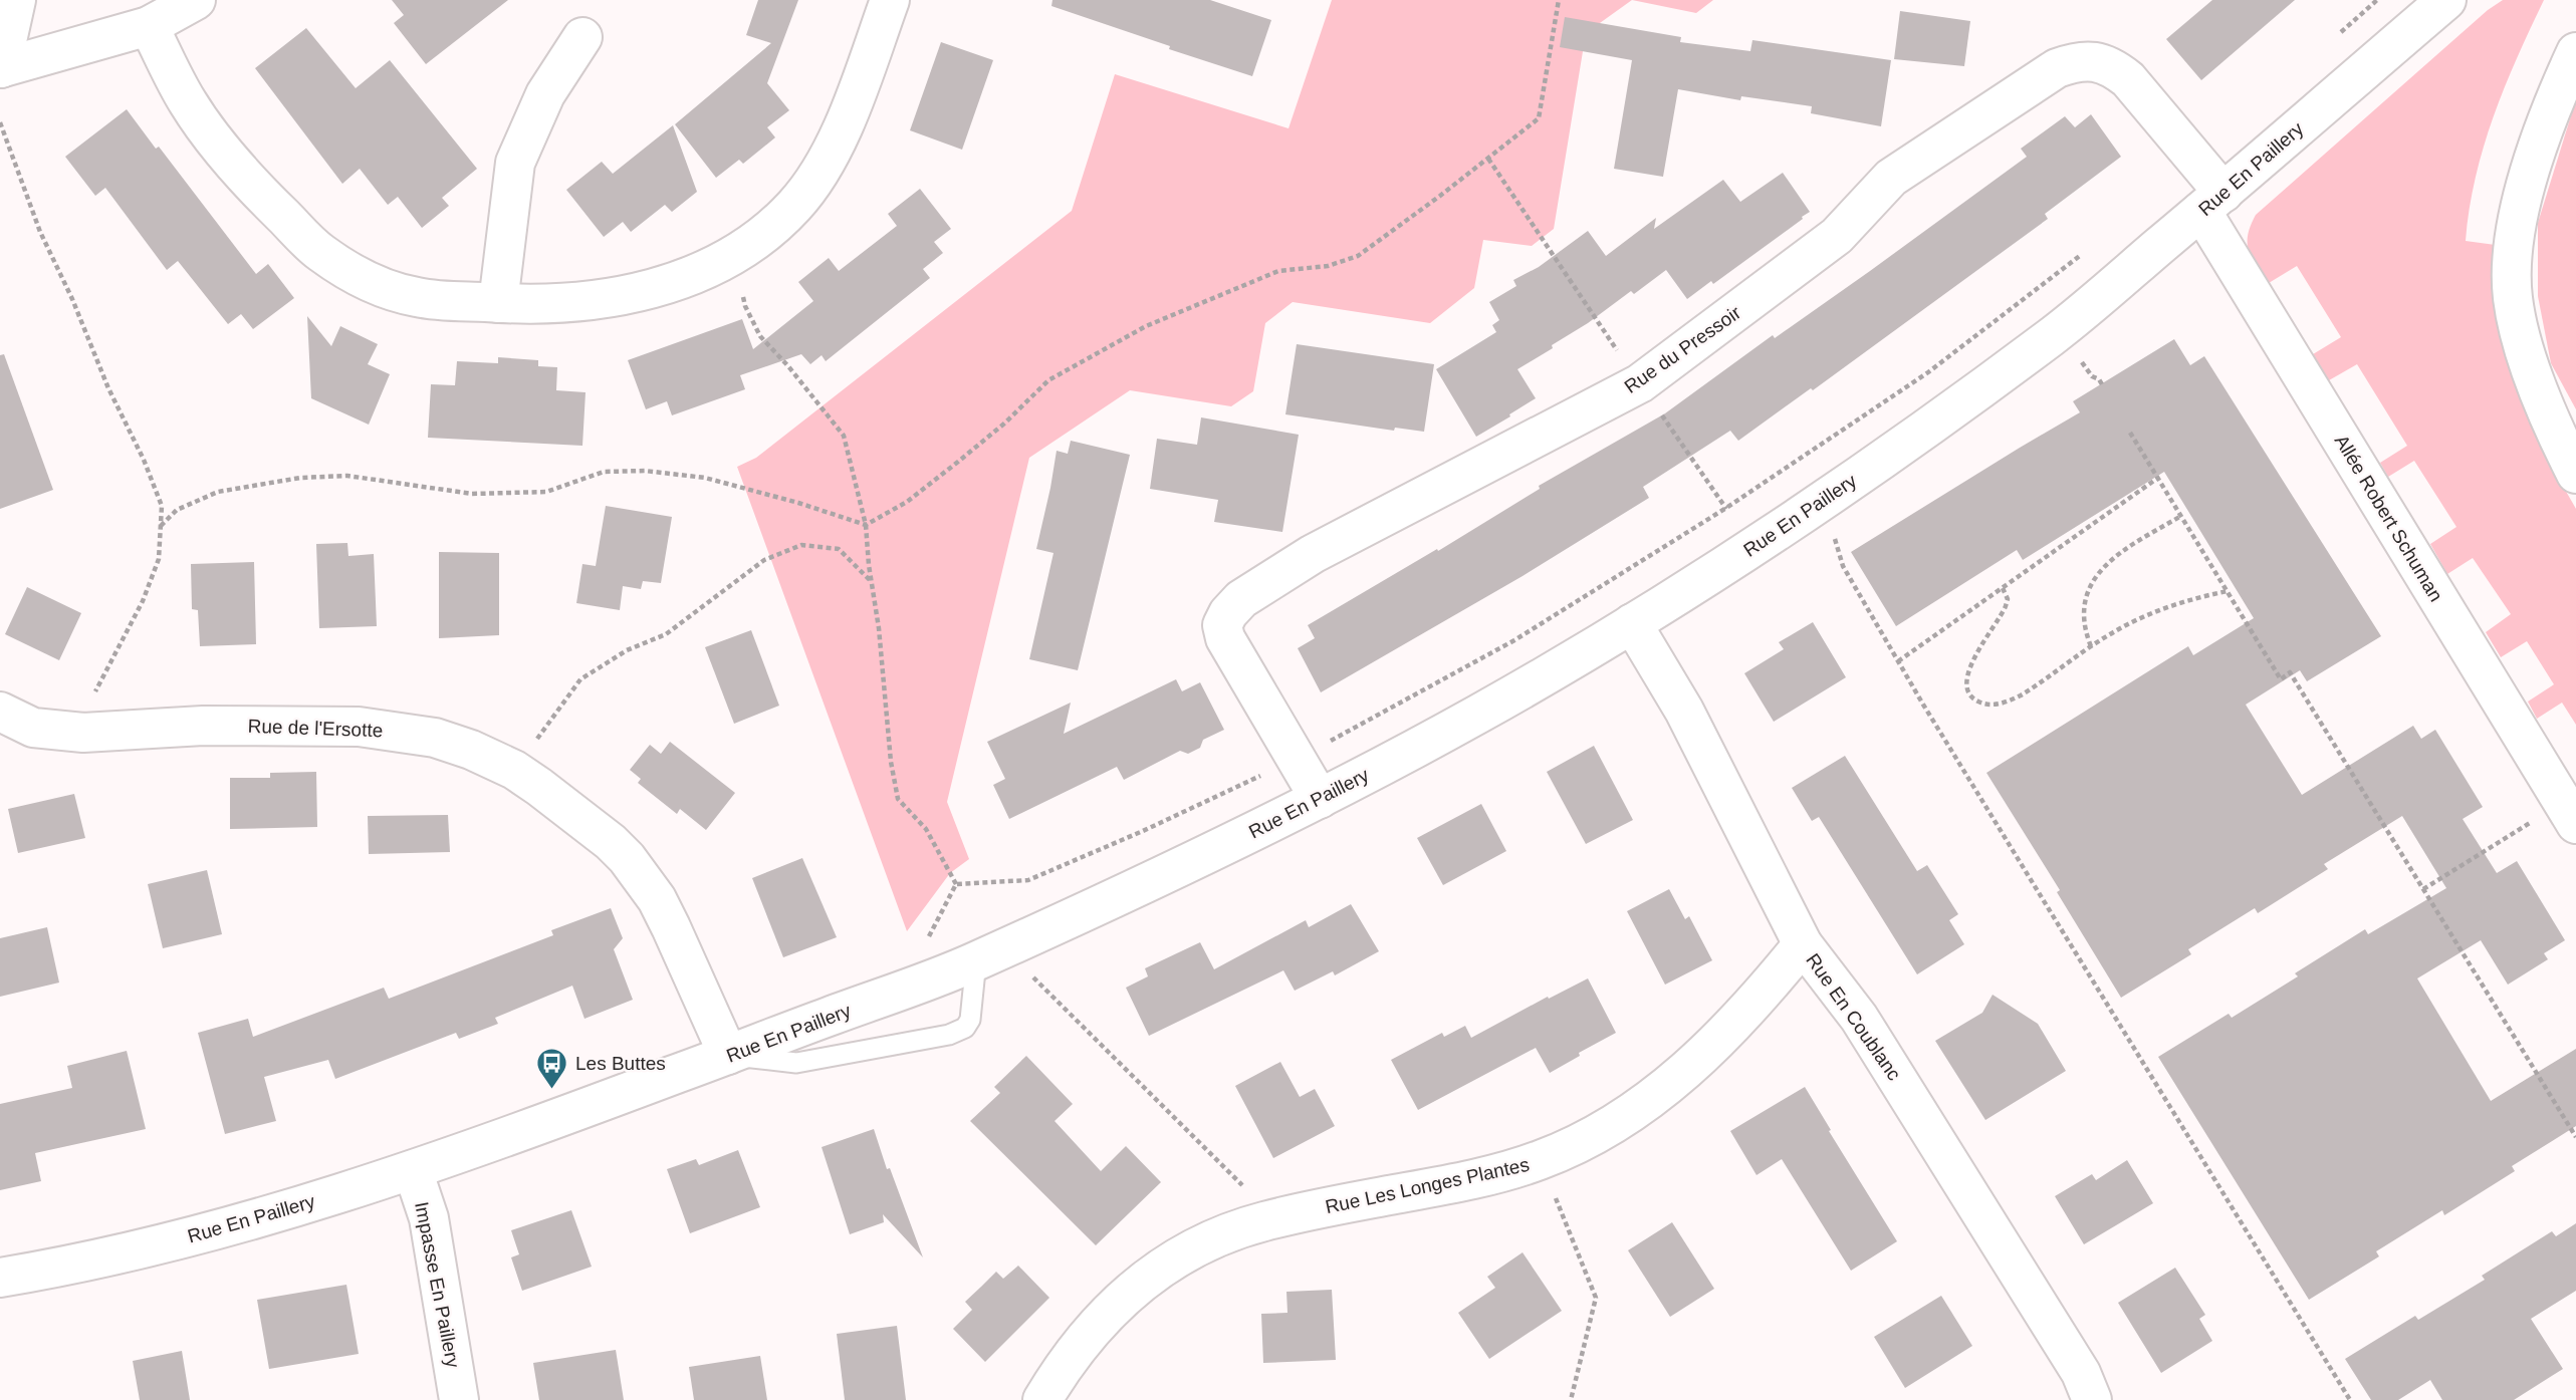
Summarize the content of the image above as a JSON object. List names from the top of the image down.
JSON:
{
  "streets": {
    "street": [
      "Rue En Paillery",
      "Rue du Pressoir",
      "Allée Robert Schuman",
      "Rue de l'Ersotte",
      "Rue En Coublanc",
      "Rue Les Longes Plantes",
      "Impasse En Paillery"
    ]
  },
  "crossings": [
    ["Rue En Paillery", "Rue du Pressoir"],
    ["Rue En Paillery", "Allée Robert Schuman"],
    ["Rue En Paillery", "Rue de l'Ersotte"],
    ["Rue En Paillery", "Rue En Coublanc"],
    ["Rue En Paillery", "Impasse En Paillery"],
    ["Rue du Pressoir", "Allée Robert Schuman"],
    ["Rue En Coublanc", "Rue Les Longes Plantes"]
  ],
  "places": {
    "bus stop": ["Les Buttes"]
  }
}
